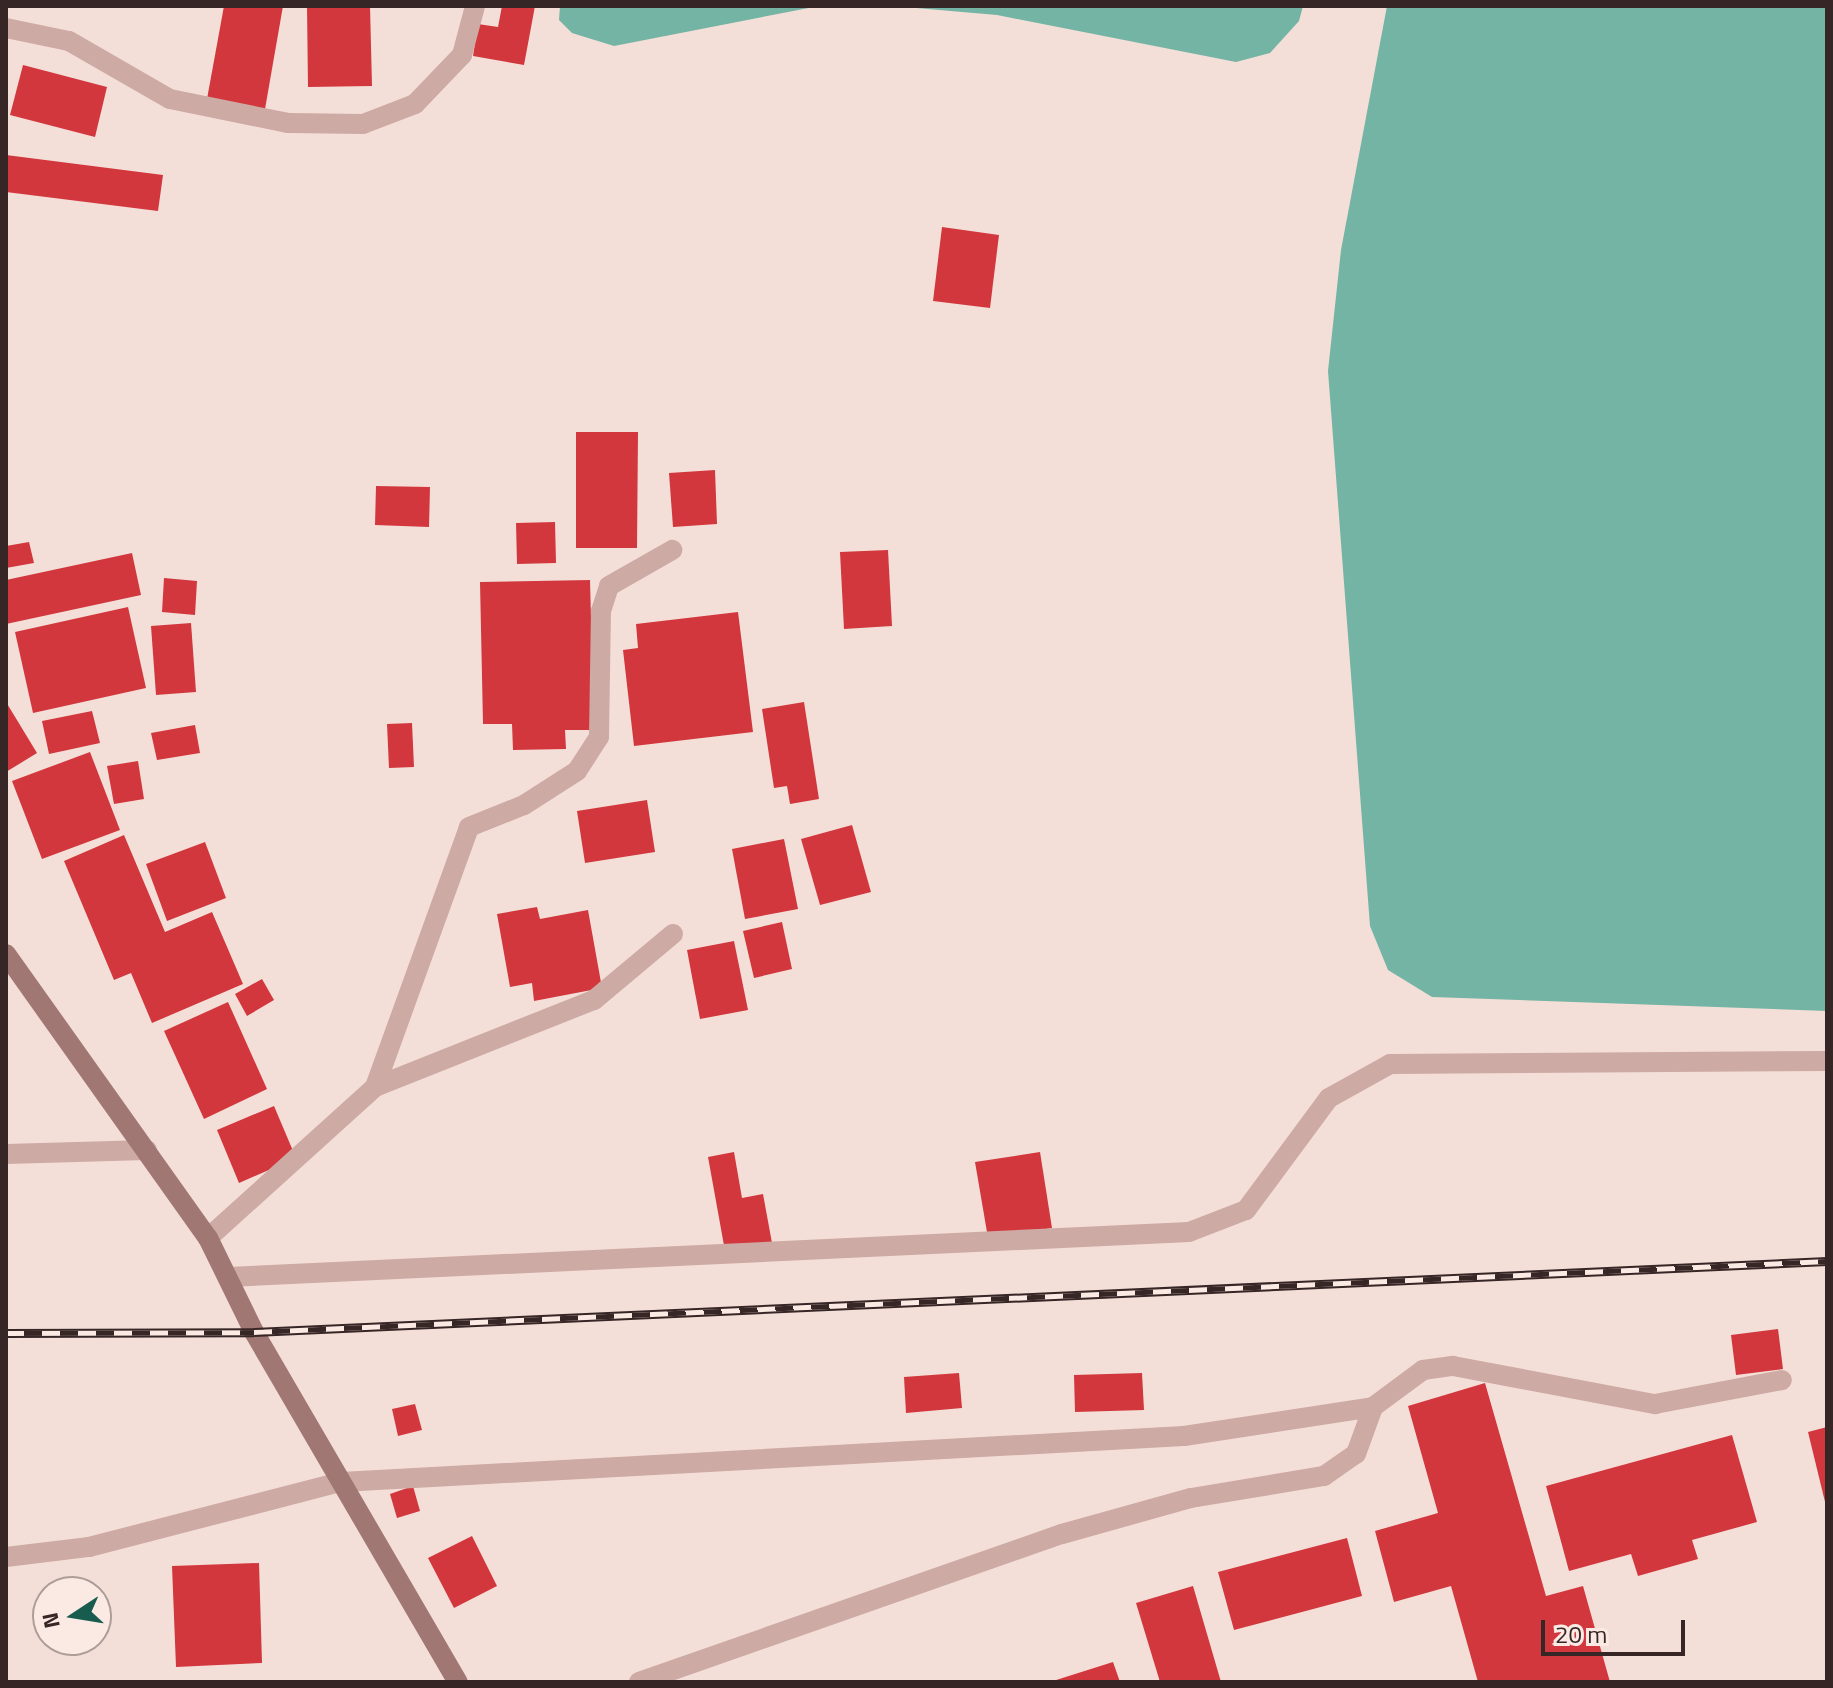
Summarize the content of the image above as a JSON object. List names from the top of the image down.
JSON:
{
  "scale_bar": "20 m",
  "north": "left"
}
